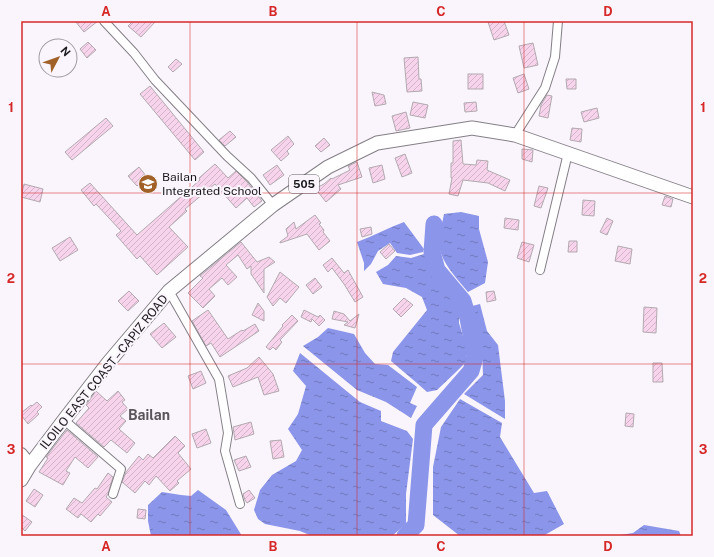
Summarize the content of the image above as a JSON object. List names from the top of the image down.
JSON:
{
  "streets": {
    "main road": ["505", "ILOILO EAST COAST – CAPIZ ROAD"]
  },
  "districts": ["Bailan"],
  "places": {
    "school or university": ["Bailan Integrated School"]
  },
  "north": "top right",
  "grid": {
    "columns": [
      "A",
      "B",
      "C",
      "D"
    ],
    "rows": ["1", "2", "3"]
  }
}
